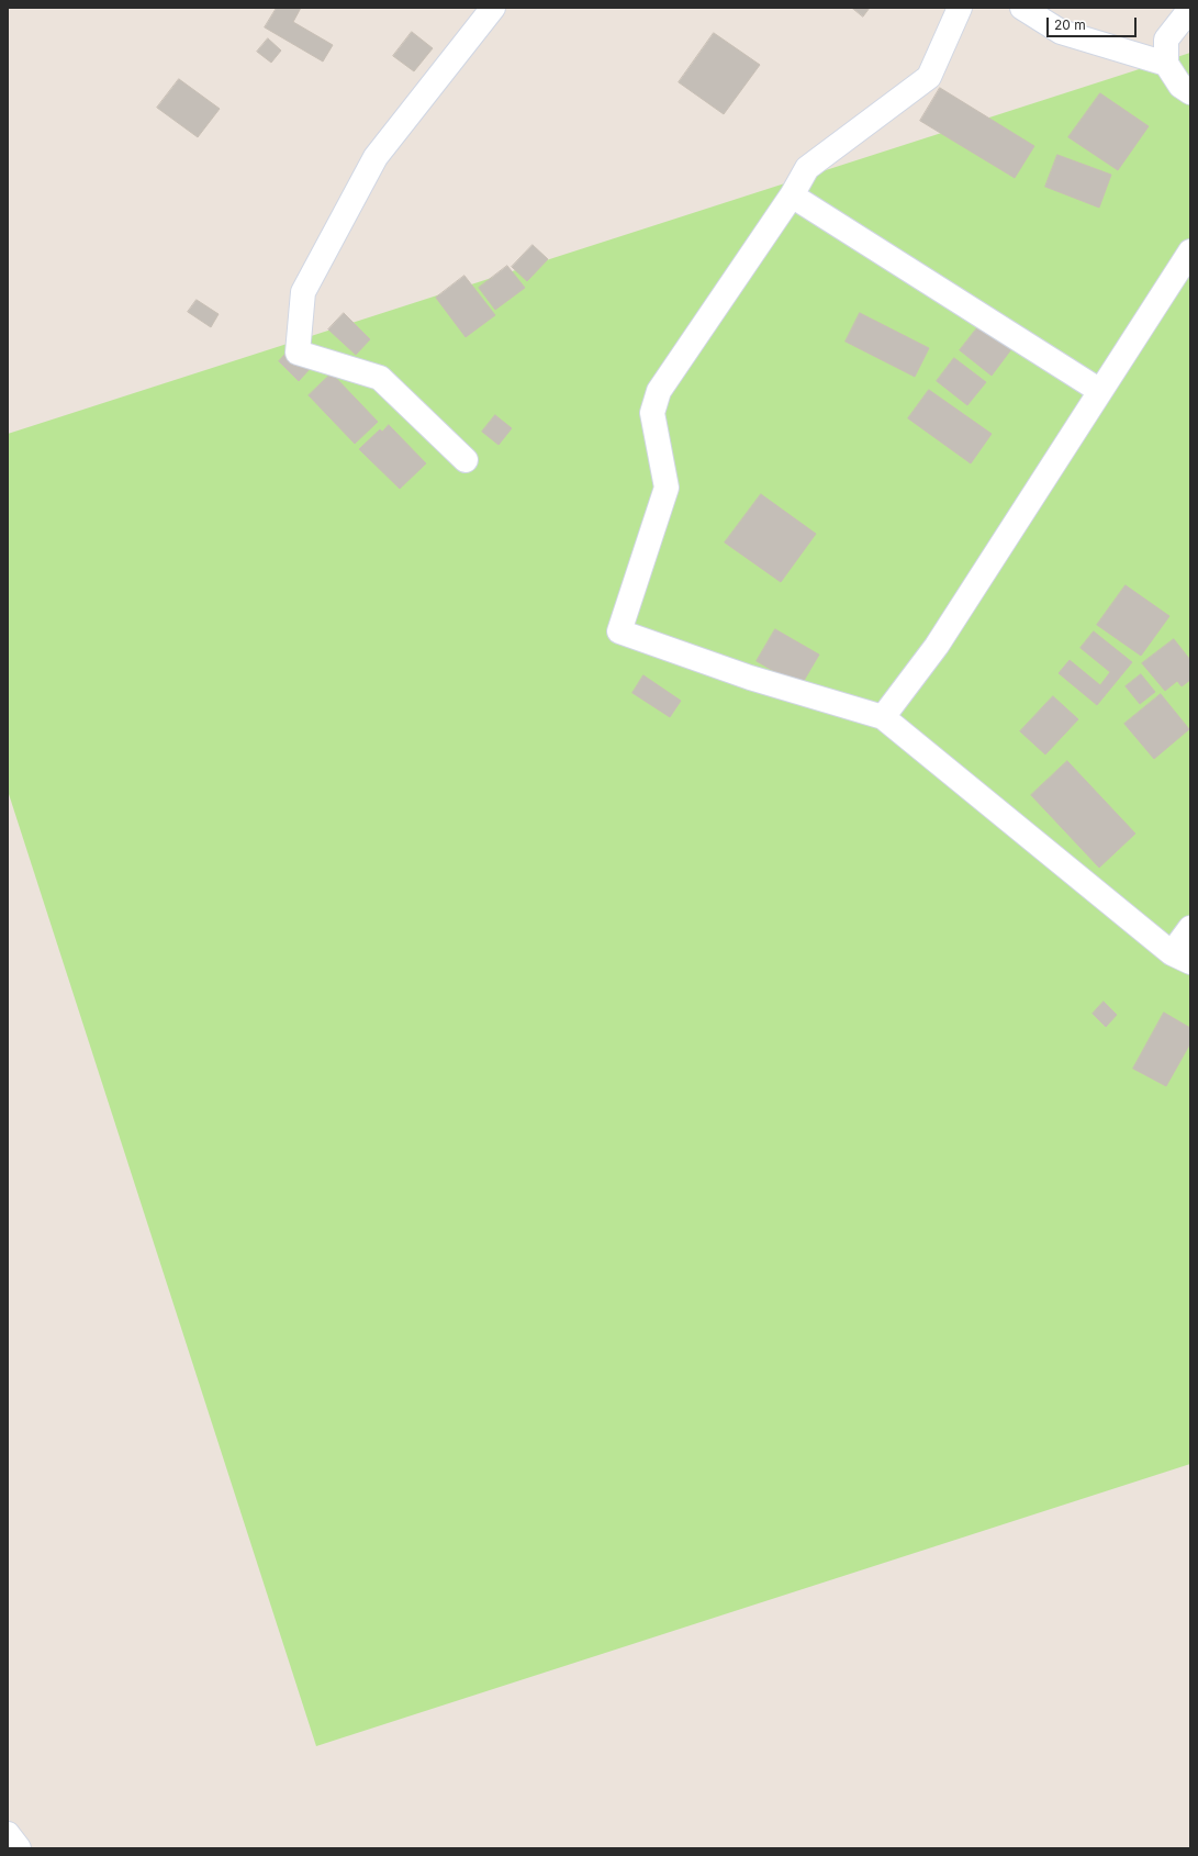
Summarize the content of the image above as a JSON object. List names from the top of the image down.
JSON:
{
  "scale_bar": "20 m"
}
